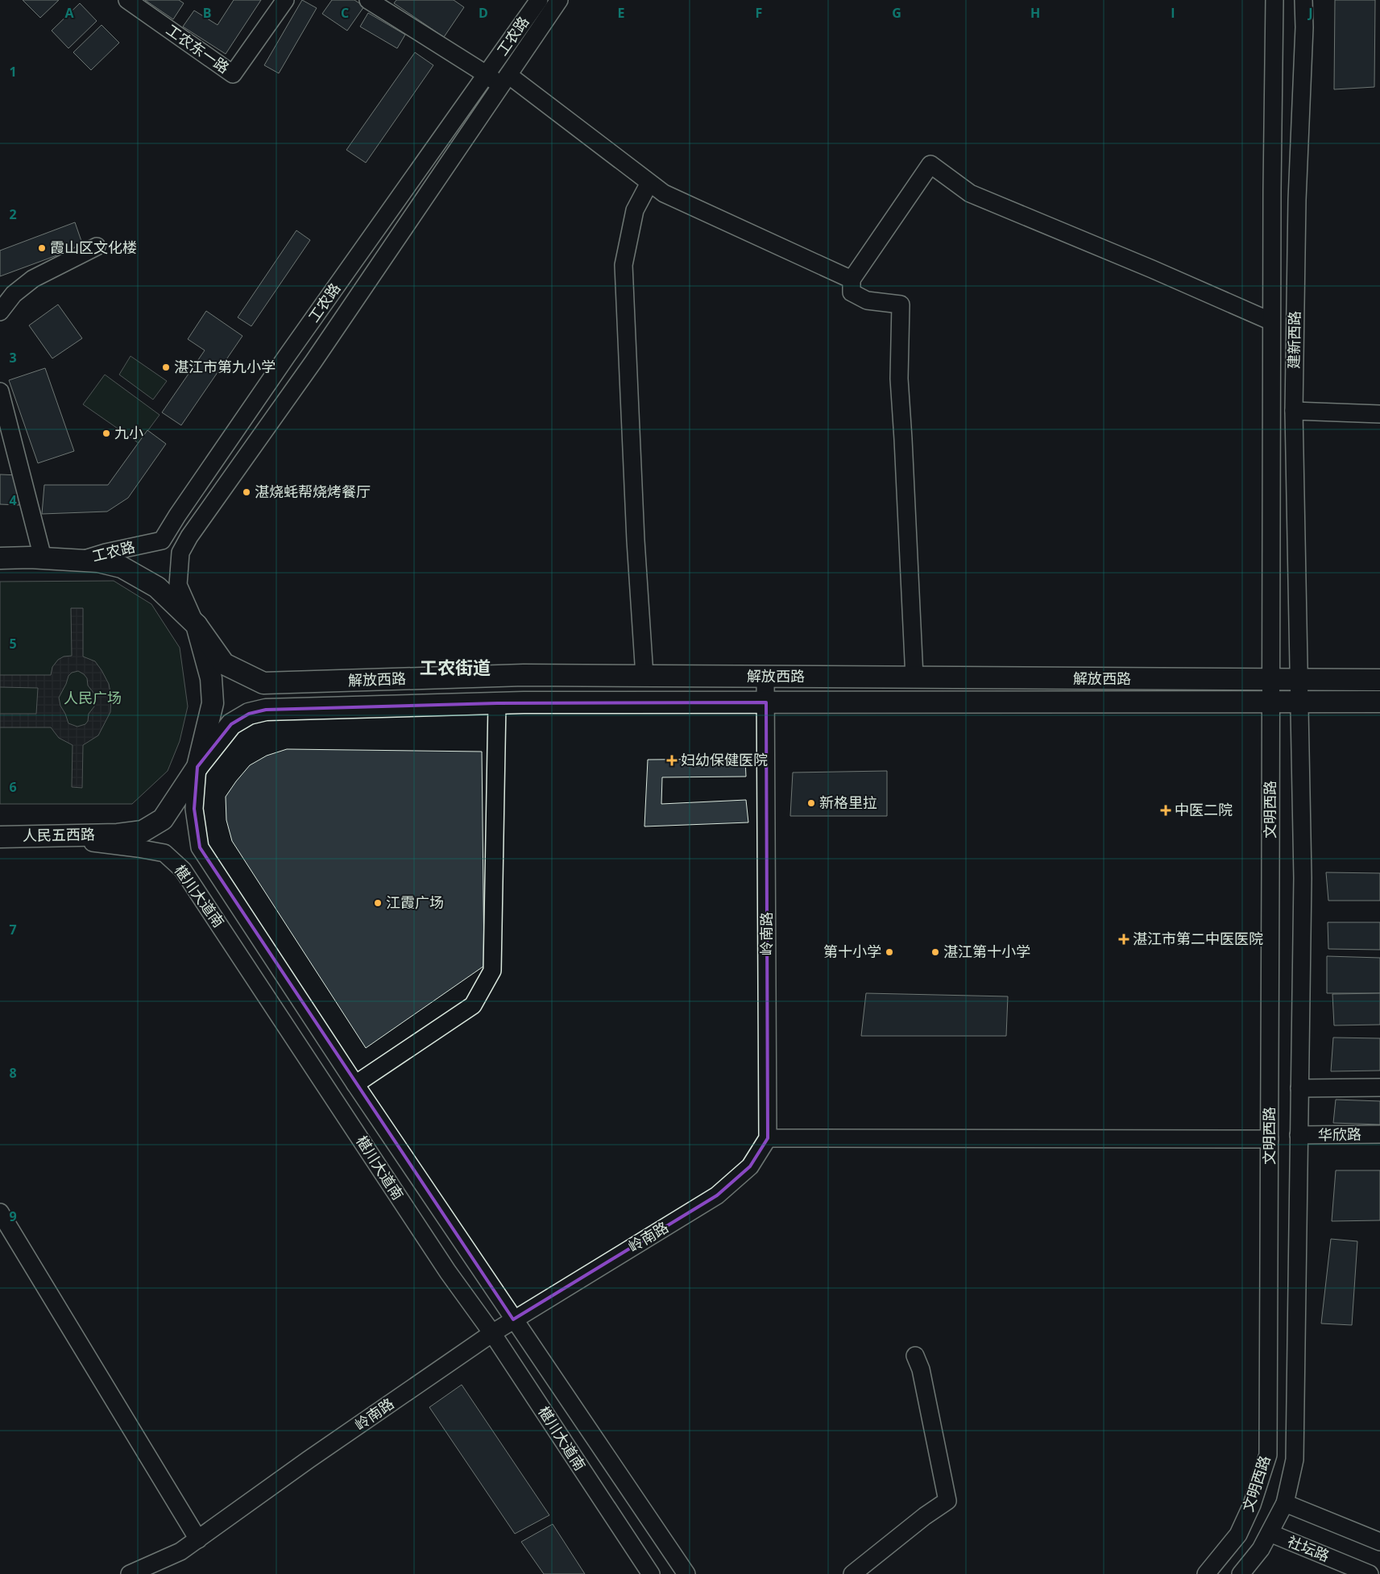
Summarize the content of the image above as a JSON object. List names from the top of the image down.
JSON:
{
  "streets": {
    "main road": ["解放西路", "人民五西路"],
    "street": [
      "工农路",
      "工农东一路",
      "建新西路",
      "文明西路",
      "椹川大道南",
      "岭南路",
      "华欣路",
      "社坛路"
    ]
  },
  "crossings": [
    ["工农路", "解放西路"],
    ["建新西路", "解放西路"],
    ["建新西路", "文明西路"],
    ["解放西路", "文明西路"],
    ["解放西路", "人民五西路"],
    ["解放西路", "椹川大道南"],
    ["解放西路", "岭南路"],
    ["文明西路", "华欣路"],
    ["文明西路", "社坛路"],
    ["人民五西路", "椹川大道南"],
    ["椹川大道南", "岭南路"]
  ],
  "districts": ["工农街道"],
  "parks": ["人民广场"],
  "places": {
    "other": [
      "霞山区文化楼",
      "湛江市第九小学",
      "九小",
      "湛烧蚝帮烧烤餐厅",
      "新格里拉",
      "江霞广场",
      "第十小学",
      "湛江第十小学"
    ],
    "health": ["妇幼保健医院", "中医二院", "湛江市第二中医医院"]
  },
  "grid": {
    "columns": [
      "A",
      "B",
      "C",
      "D",
      "E",
      "F",
      "G",
      "H",
      "I",
      "J"
    ],
    "rows": [
      "1",
      "2",
      "3",
      "4",
      "5",
      "6",
      "7",
      "8",
      "9"
    ]
  }
}
